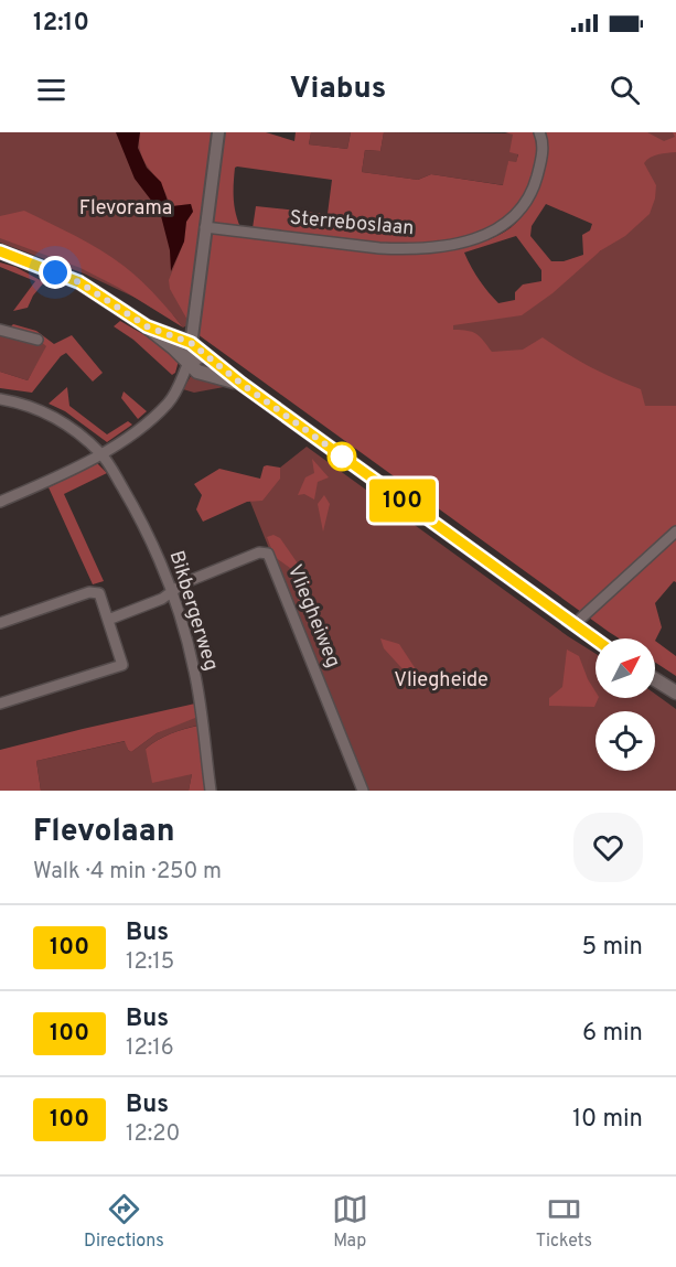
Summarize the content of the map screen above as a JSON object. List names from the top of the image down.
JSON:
{
  "streets": {
    "street": ["Sterreboslaan", "Bikbergerweg", "Vliegheiweg"]
  },
  "crossings": [
    ["Bikbergerweg", "Vliegheiweg"]
  ],
  "parks": ["Flevorama", "Vliegheide"],
  "lines": ["bus line 100"],
  "north": "top right",
  "page": {
    "status": "12:10",
    "header": "Viabus",
    "on_map": "100",
    "heading": ["Flevolaan", "Walk · 4 min · 250 m"],
    "list": [
      {
        "mark": "100",
        "name": "Bus",
        "note": "12:15",
        "value": "5 min"
      },
      {
        "mark": "100",
        "name": "Bus",
        "note": "12:16",
        "value": "6 min"
      },
      {
        "mark": "100",
        "name": "Bus",
        "note": "12:20",
        "value": "10 min"
      }
    ],
    "tabs": ["Directions", "Map", "Tickets"]
  }
}
